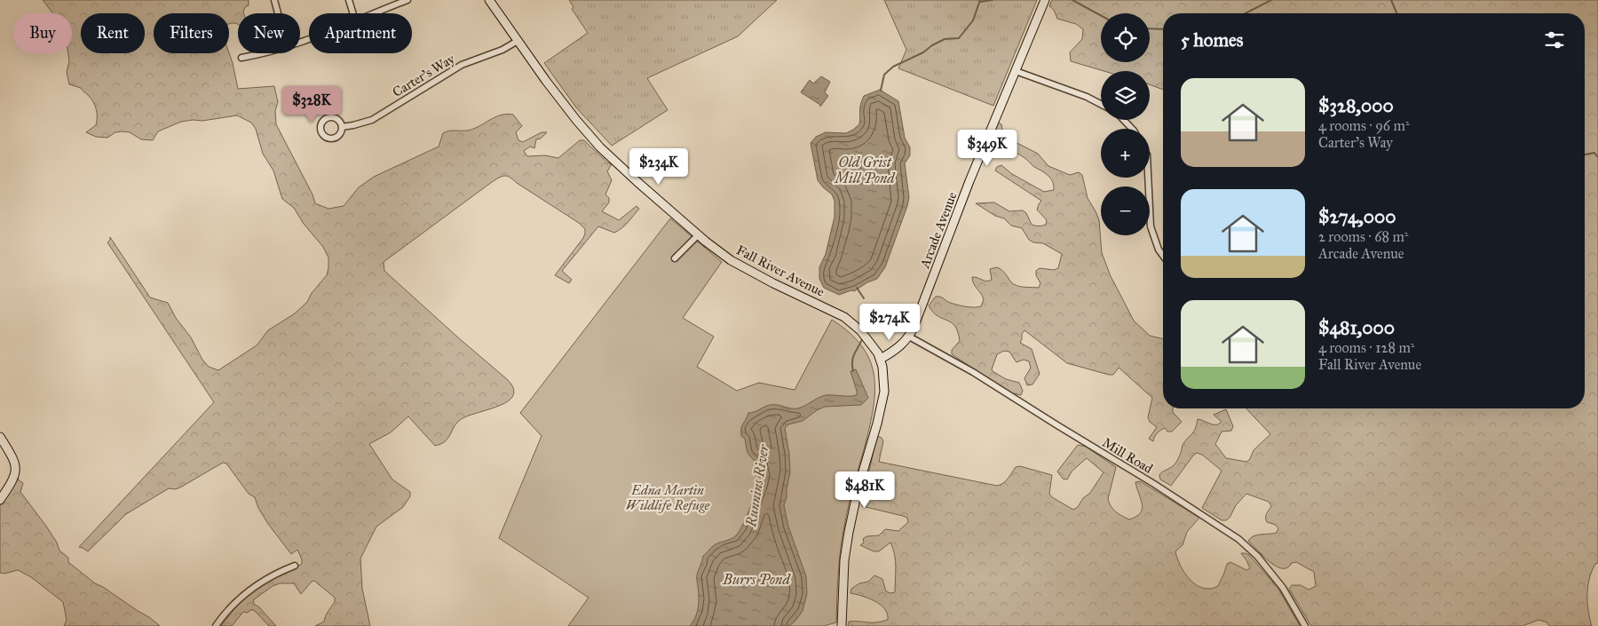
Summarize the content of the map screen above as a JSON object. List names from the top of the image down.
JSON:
{
  "streets": {
    "main road": ["Arcade Avenue", "Fall River Avenue"],
    "street": ["Carter's Way", "Mill Road"]
  },
  "crossings": [
    ["Carter's Way", "Fall River Avenue"],
    ["Arcade Avenue", "Fall River Avenue"],
    ["Arcade Avenue", "Mill Road"]
  ],
  "water": ["Old Grist Mill Pond", "Runnins River", "Burrs Pond"],
  "parks": ["Edna Martin Wildlife Refuge"],
  "page": {
    "map_buttons": ["+", "−"],
    "chip": [
      "Buy",
      "Rent",
      "Filters",
      "New",
      "Apartment"
    ],
    "heading": "5 homes",
    "list": [
      {
        "name": "$328,000",
        "note": "4 rooms · 96 m² · Carter's Way"
      },
      {
        "name": "$274,000",
        "note": "2 rooms · 68 m² · Arcade Avenue"
      },
      {
        "name": "$481,000",
        "note": "4 rooms · 128 m² · Fall River Avenue"
      }
    ],
    "price": [
      "$328K",
      "$349K",
      "$234K",
      "$274K",
      "$481K"
    ]
  }
}
